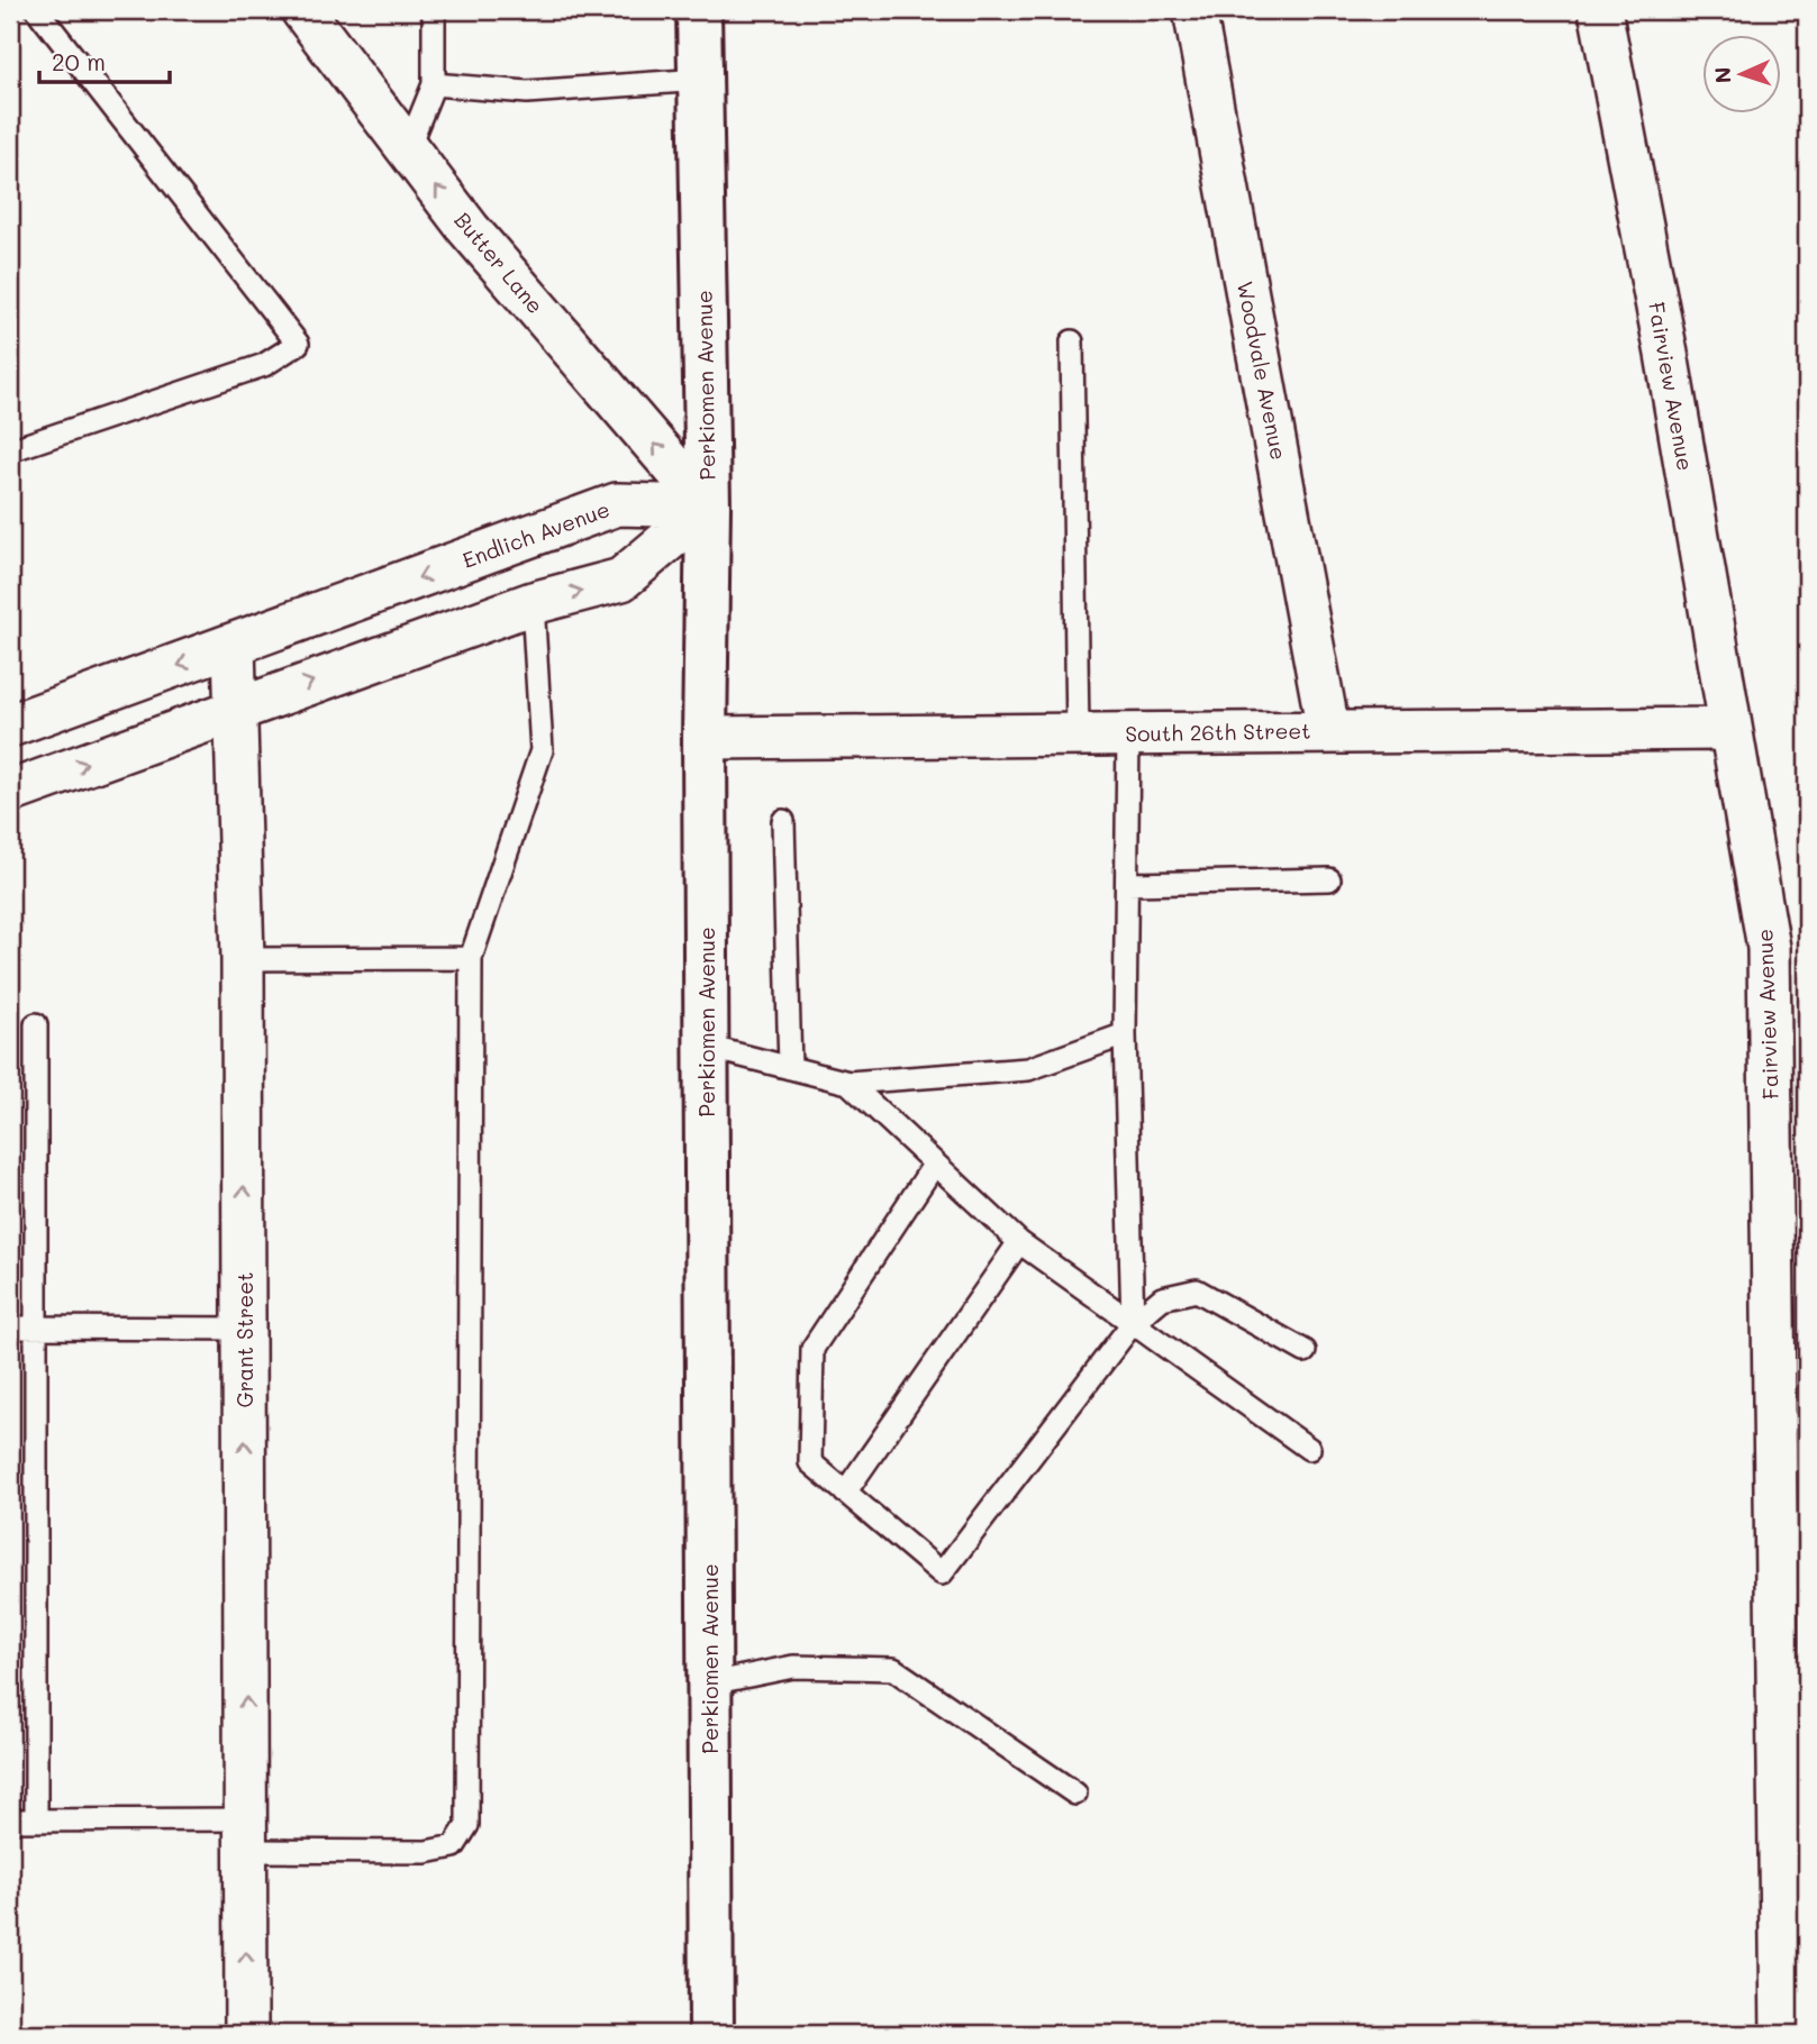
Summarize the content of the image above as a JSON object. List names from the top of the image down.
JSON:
{
  "streets": {
    "main road": ["Perkiomen Avenue"],
    "street": [
      "Butter Lane",
      "Woodvale Avenue",
      "Fairview Avenue",
      "Endlich Avenue",
      "South 26th Street",
      "Grant Street"
    ]
  },
  "crossings": [
    ["Butter Lane", "Perkiomen Avenue"],
    ["Butter Lane", "Endlich Avenue"],
    ["Woodvale Avenue", "South 26th Street"],
    ["Perkiomen Avenue", "Endlich Avenue"],
    ["Perkiomen Avenue", "South 26th Street"],
    ["Fairview Avenue", "South 26th Street"],
    ["Endlich Avenue", "Grant Street"]
  ],
  "one_way": ["Butter Lane", "Grant Street"],
  "scale_bar": "20 m",
  "north": "left"
}
